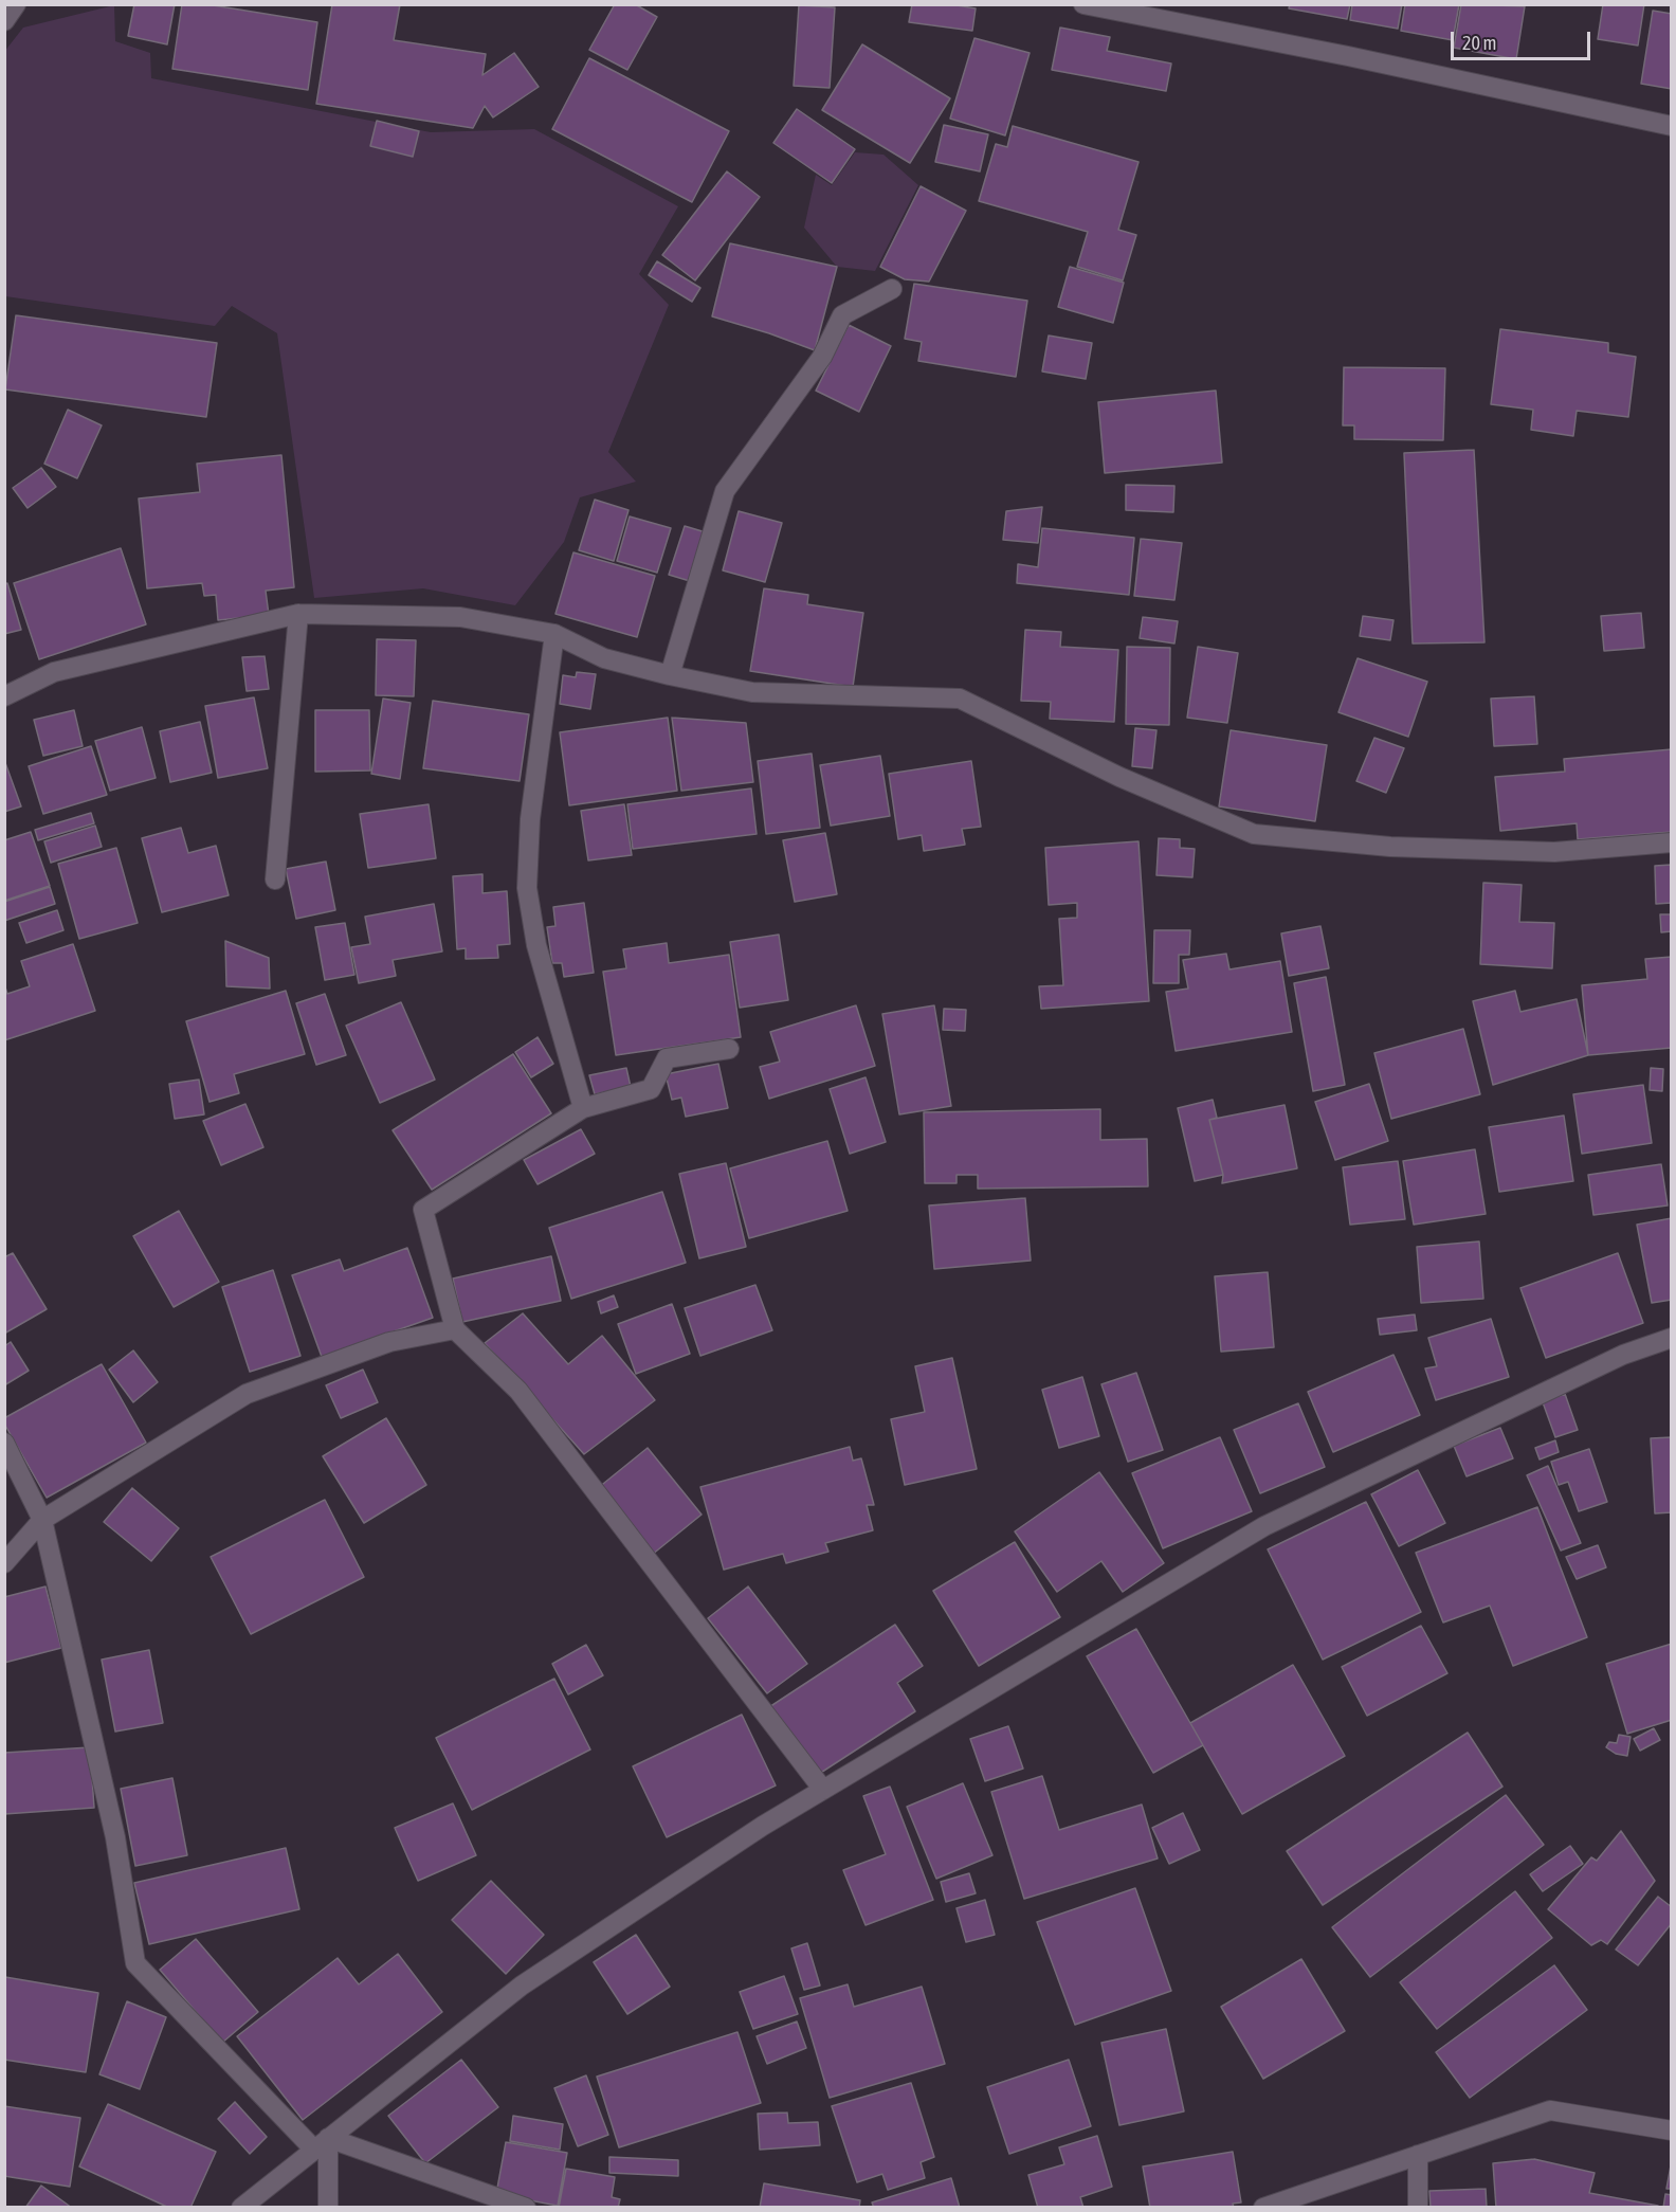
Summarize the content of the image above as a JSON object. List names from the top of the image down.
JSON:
{
  "scale_bar": "20 m"
}
